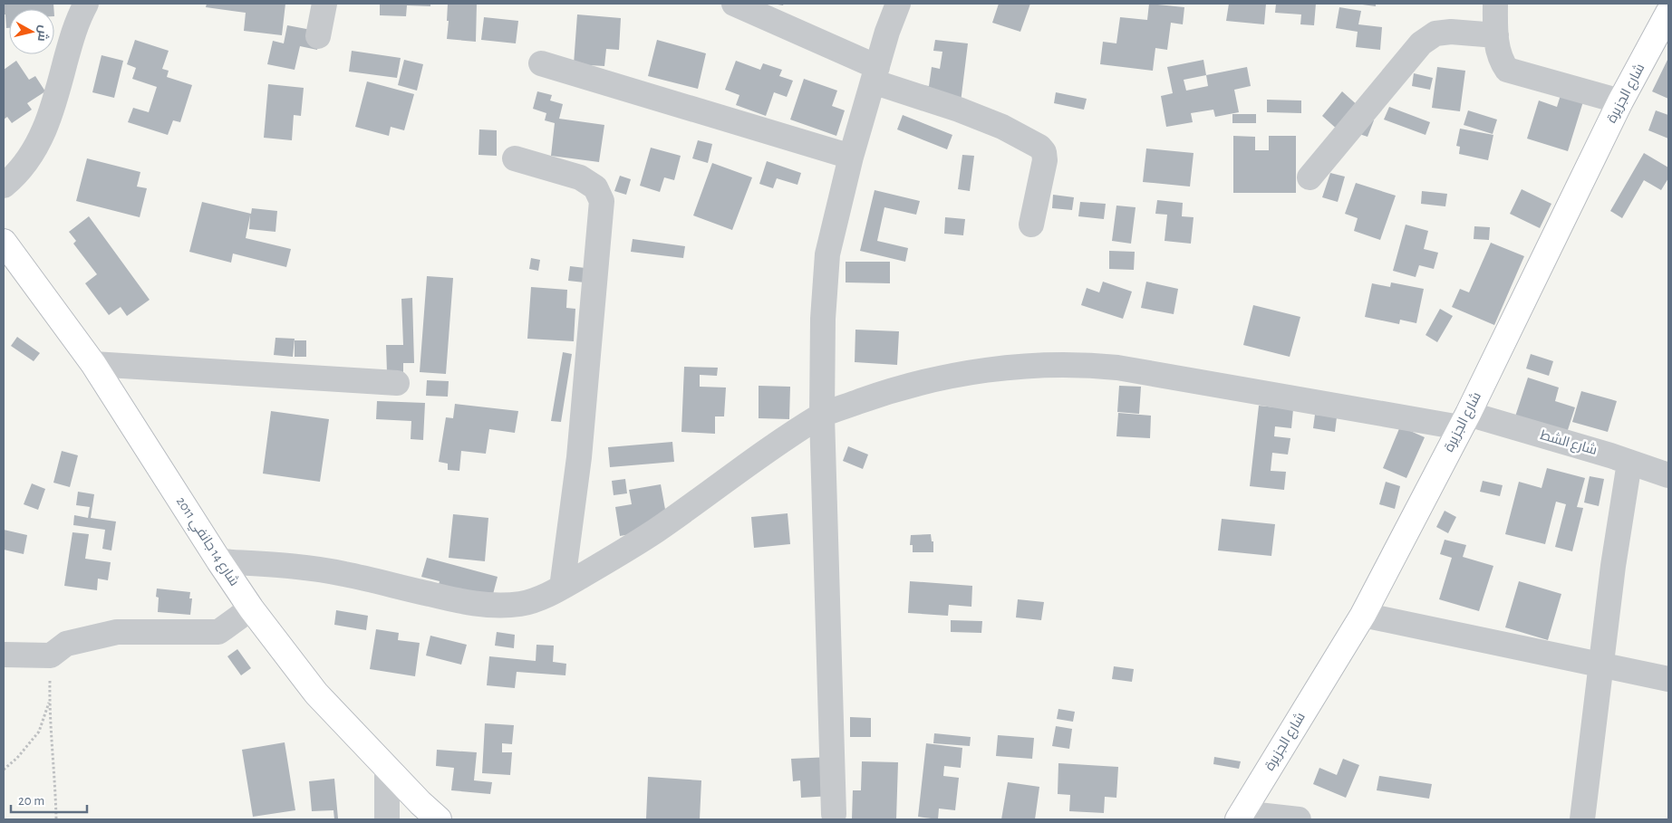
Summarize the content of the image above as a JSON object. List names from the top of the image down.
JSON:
{
  "streets": {
    "street": ["شارع الجزيرة", "شارع الشط", "شارع 14 جانفي 2011"]
  },
  "crossings": [
    ["شارع الجزيرة", "شارع الشط"],
    ["شارع الشط", "شارع 14 جانفي 2011"]
  ],
  "scale_bar": "20 m",
  "north": "right"
}
